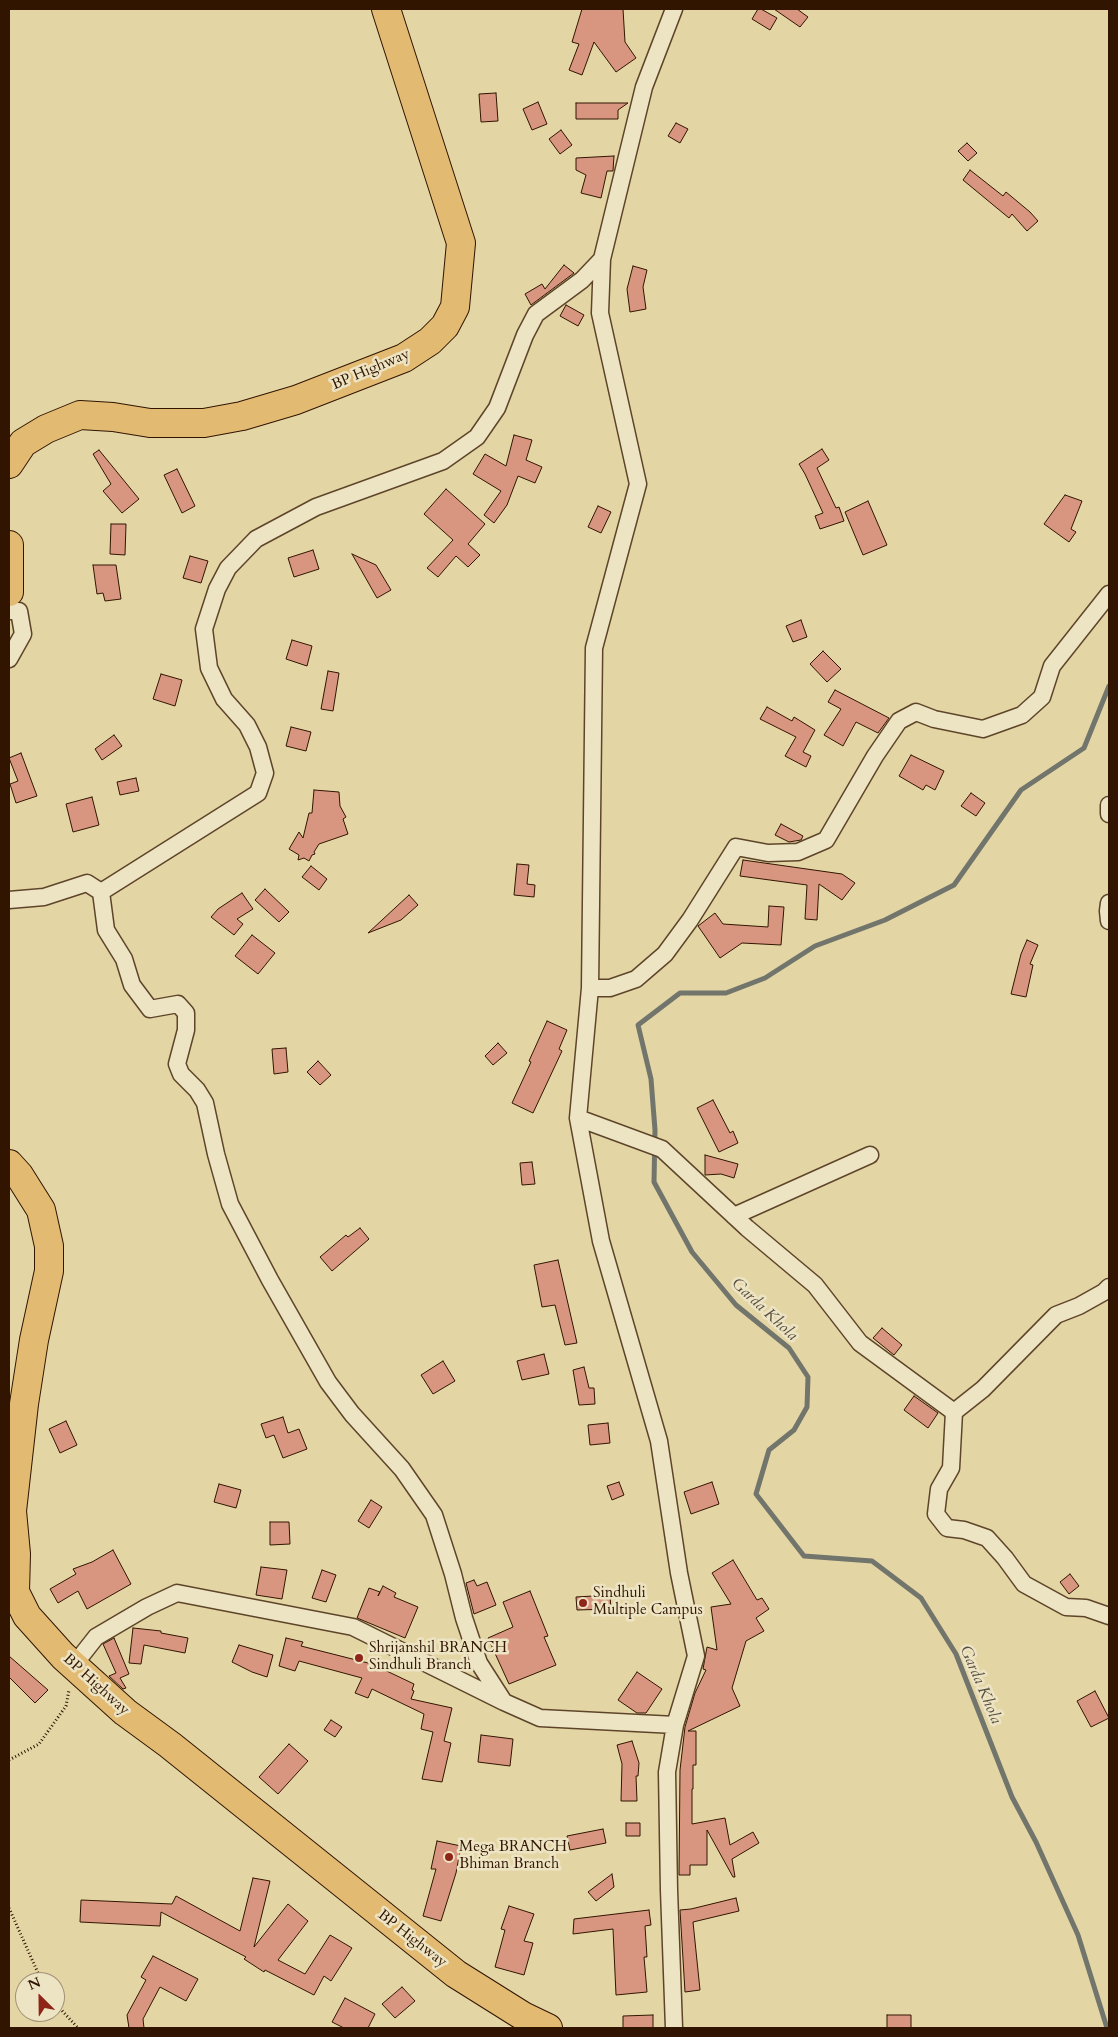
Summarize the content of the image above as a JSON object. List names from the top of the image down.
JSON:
{
  "streets": {
    "highway": ["BP Highway"]
  },
  "water": ["Garda Khola"],
  "places": ["Sindhuli Multiple Campus", "Shrijanshil BRANCH Sindhuli Branch", "Mega BRANCH Bhiman Branch"],
  "north": "top left"
}
